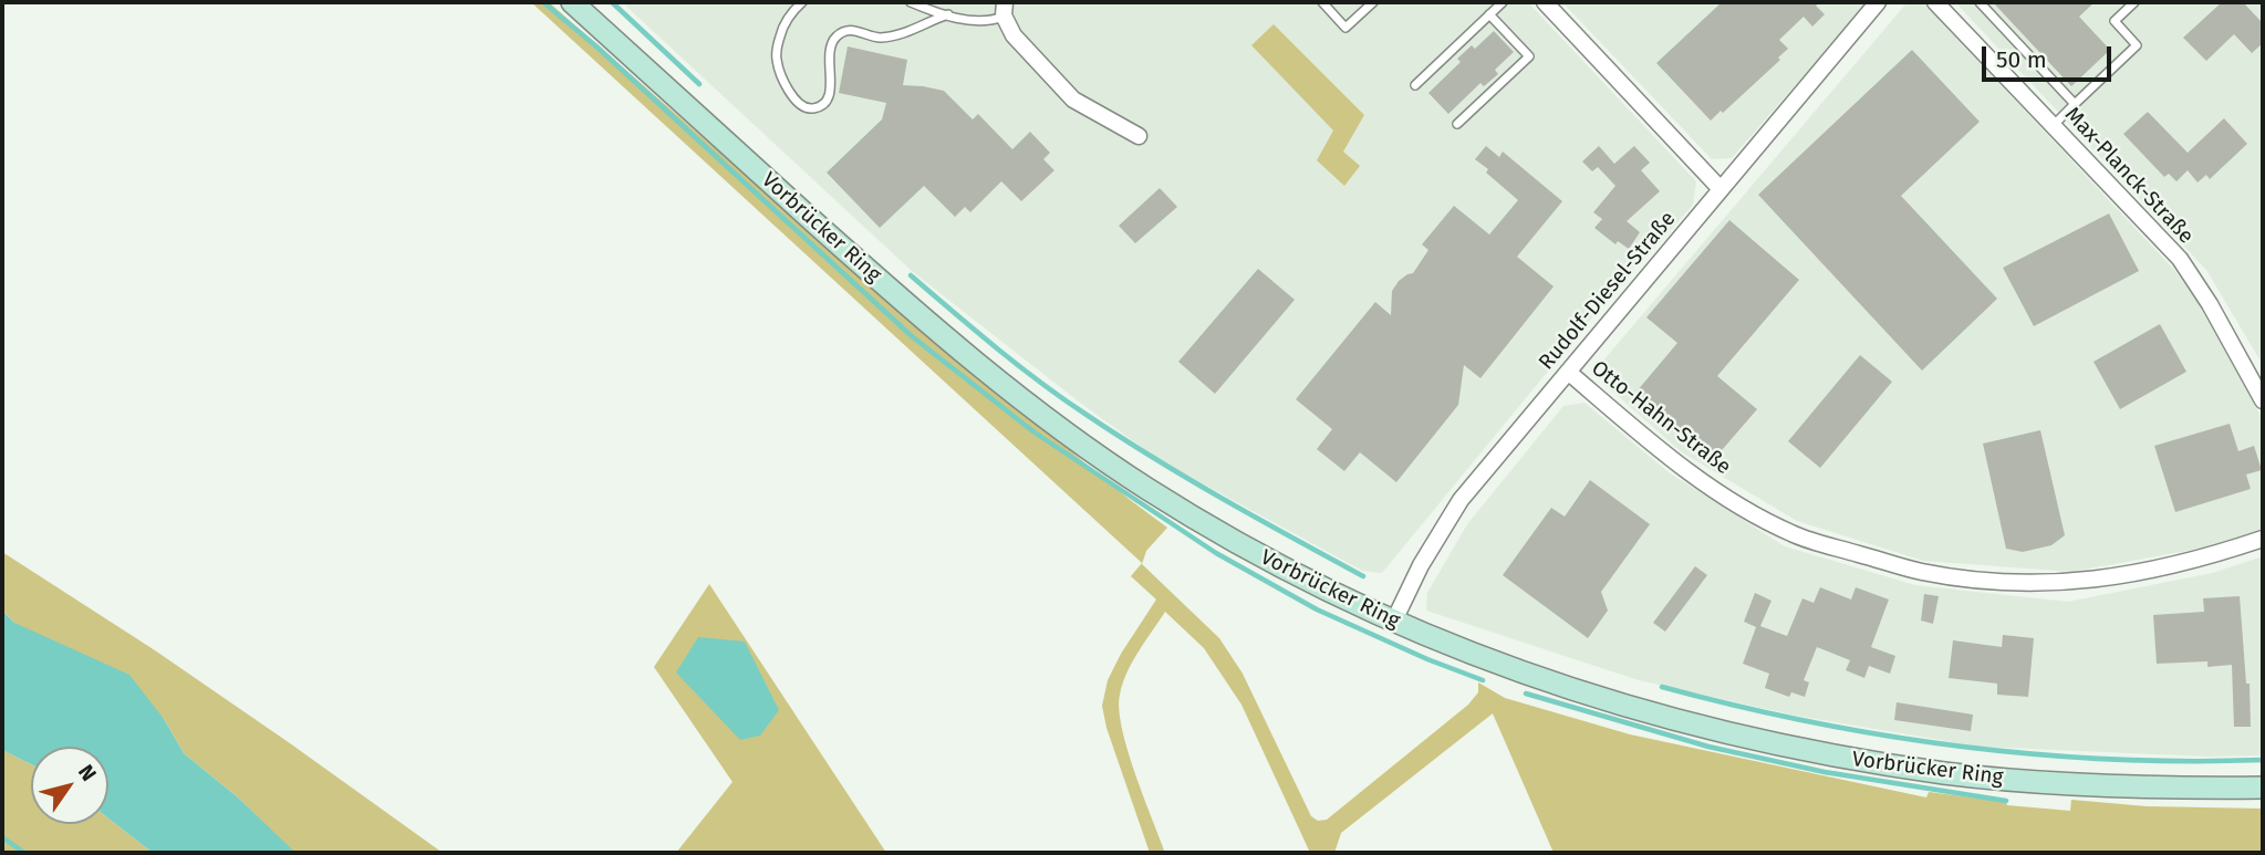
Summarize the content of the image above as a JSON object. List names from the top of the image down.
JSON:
{
  "streets": {
    "main road": ["Vorbrücker Ring"],
    "street": ["Max-Planck-Straße", "Rudolf-Diesel-Straße", "Otto-Hahn-Straße"]
  },
  "crossings": [
    ["Vorbrücker Ring", "Rudolf-Diesel-Straße"],
    ["Rudolf-Diesel-Straße", "Otto-Hahn-Straße"]
  ],
  "scale_bar": "50 m",
  "north": "top right"
}
